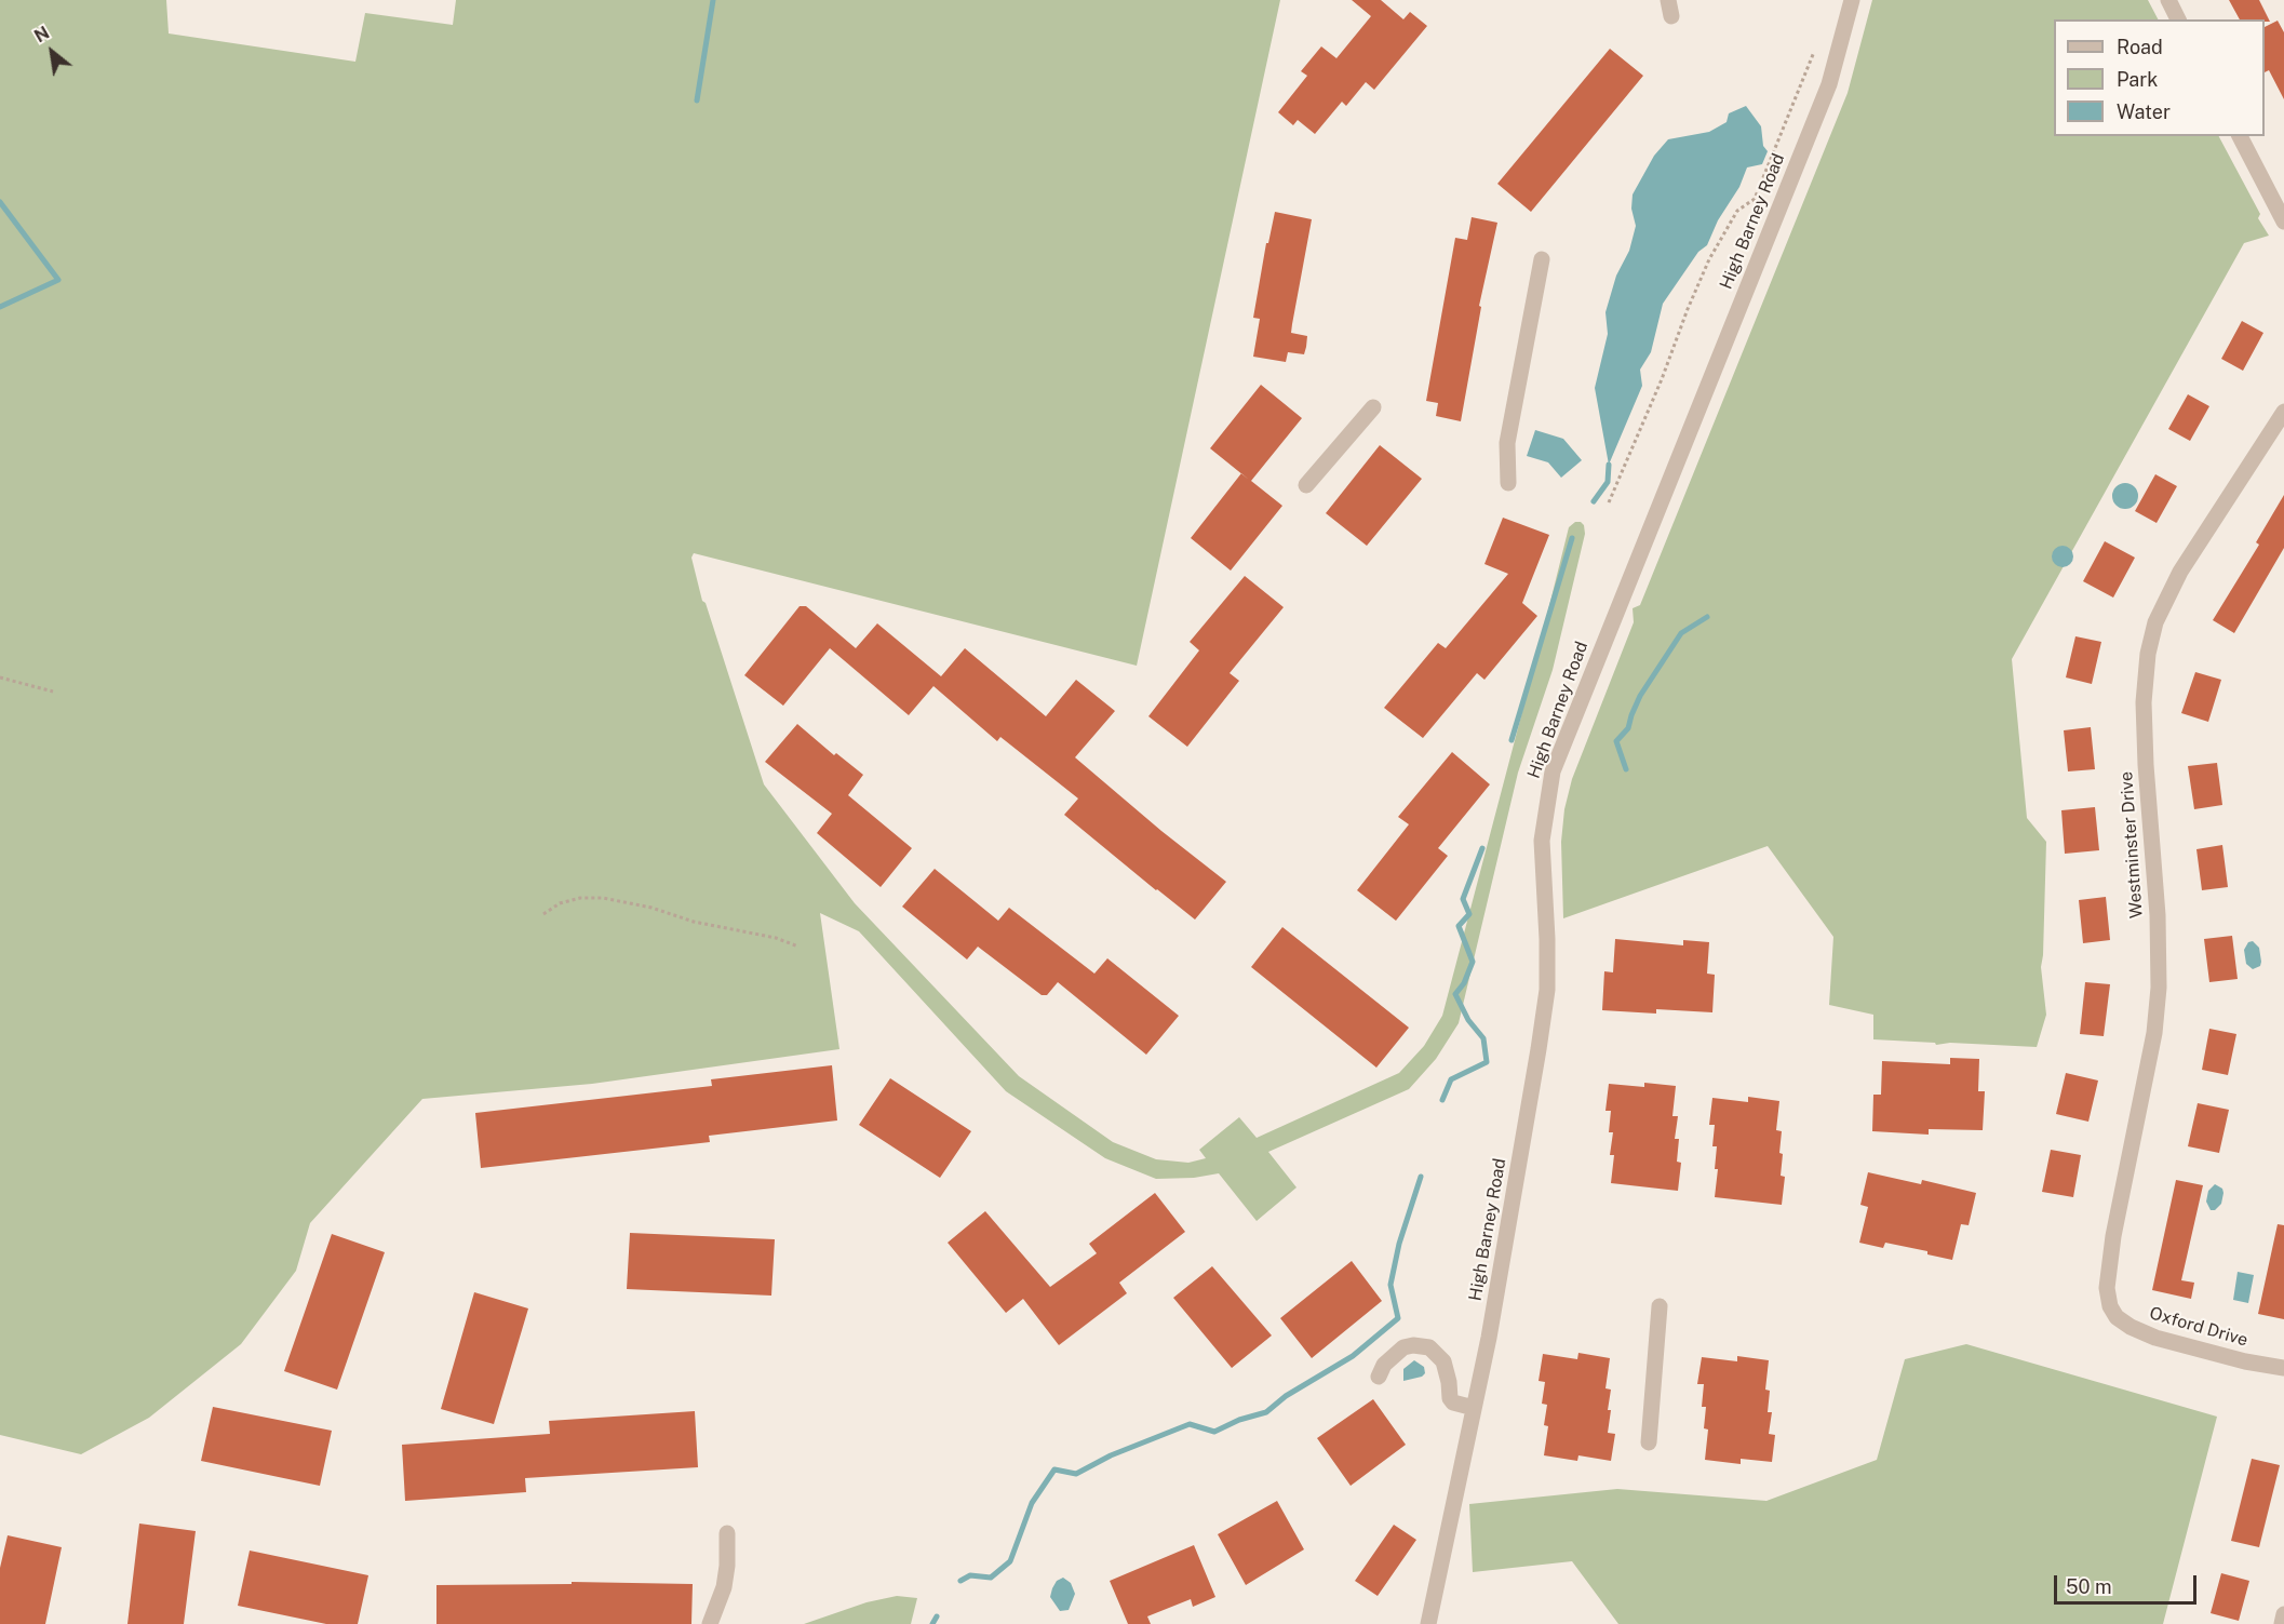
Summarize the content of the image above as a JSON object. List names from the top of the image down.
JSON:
{
  "streets": {
    "street": ["High Barney Road", "Westminster Drive", "Oxford Drive"]
  },
  "crossings": [
    ["Westminster Drive", "Oxford Drive"]
  ],
  "legend": ["Road", "Park", "Water"],
  "scale_bar": "50 m",
  "north": "top left"
}
